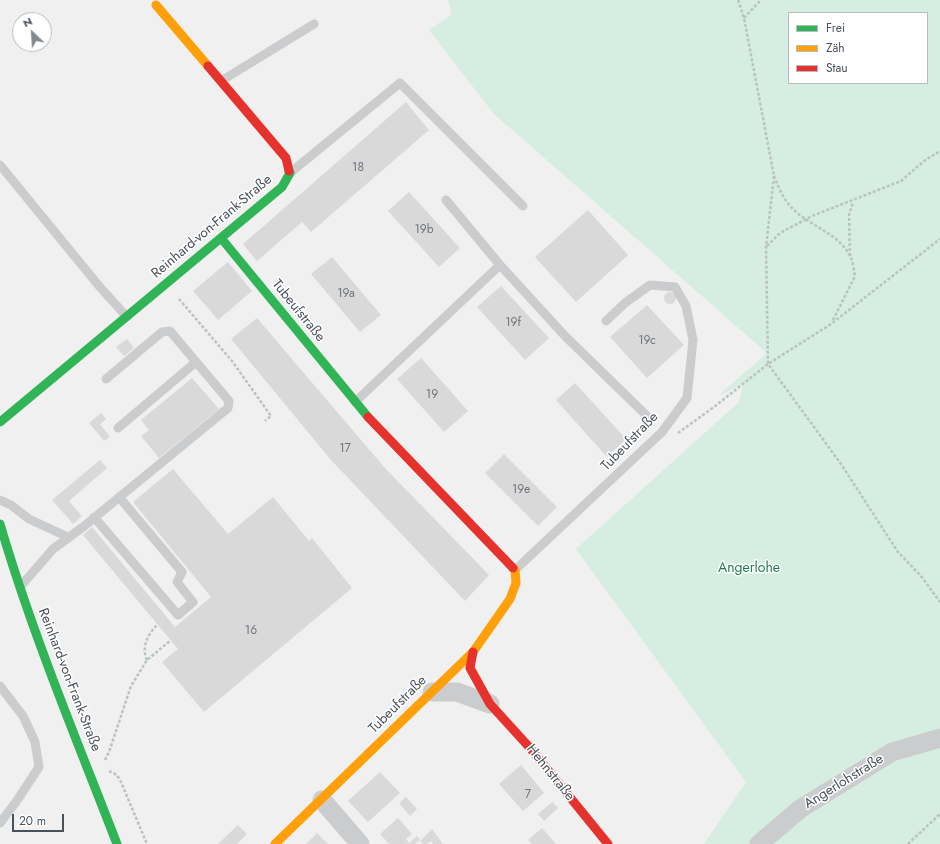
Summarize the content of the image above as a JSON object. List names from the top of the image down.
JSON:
{
  "streets": {
    "street": [
      "Reinhard-von-Frank-Straße",
      "Tubeufstraße",
      "Hehnstraße",
      "Angerlohstraße"
    ]
  },
  "crossings": [
    ["Reinhard-von-Frank-Straße", "Tubeufstraße"],
    ["Tubeufstraße", "Hehnstraße"]
  ],
  "parks": ["Angerlohe"],
  "house_numbers": [
    "18",
    "19b",
    "19a",
    "19f",
    "19c",
    "19",
    "17",
    "19e",
    "16",
    "7"
  ],
  "legend": ["Frei", "Zäh", "Stau"],
  "scale_bar": "20 m",
  "north": "top left"
}
